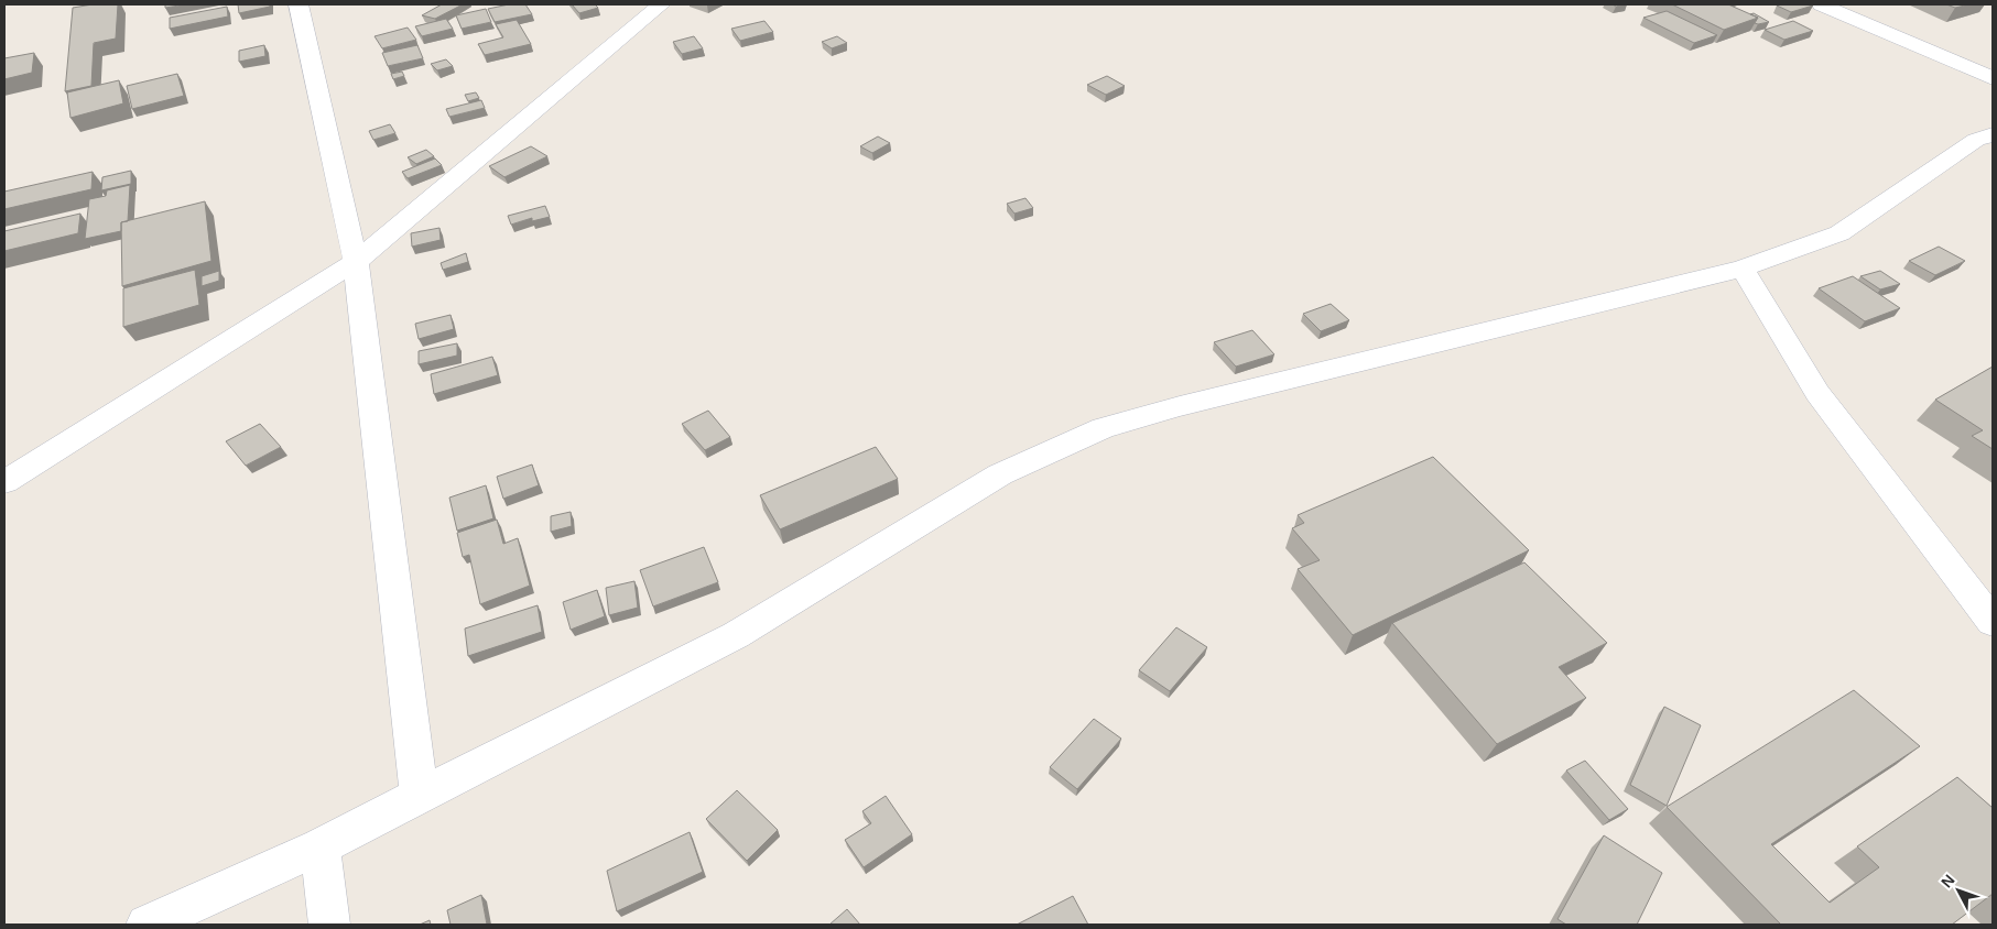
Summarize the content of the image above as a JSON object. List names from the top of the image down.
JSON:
{
  "north": "top left"
}
